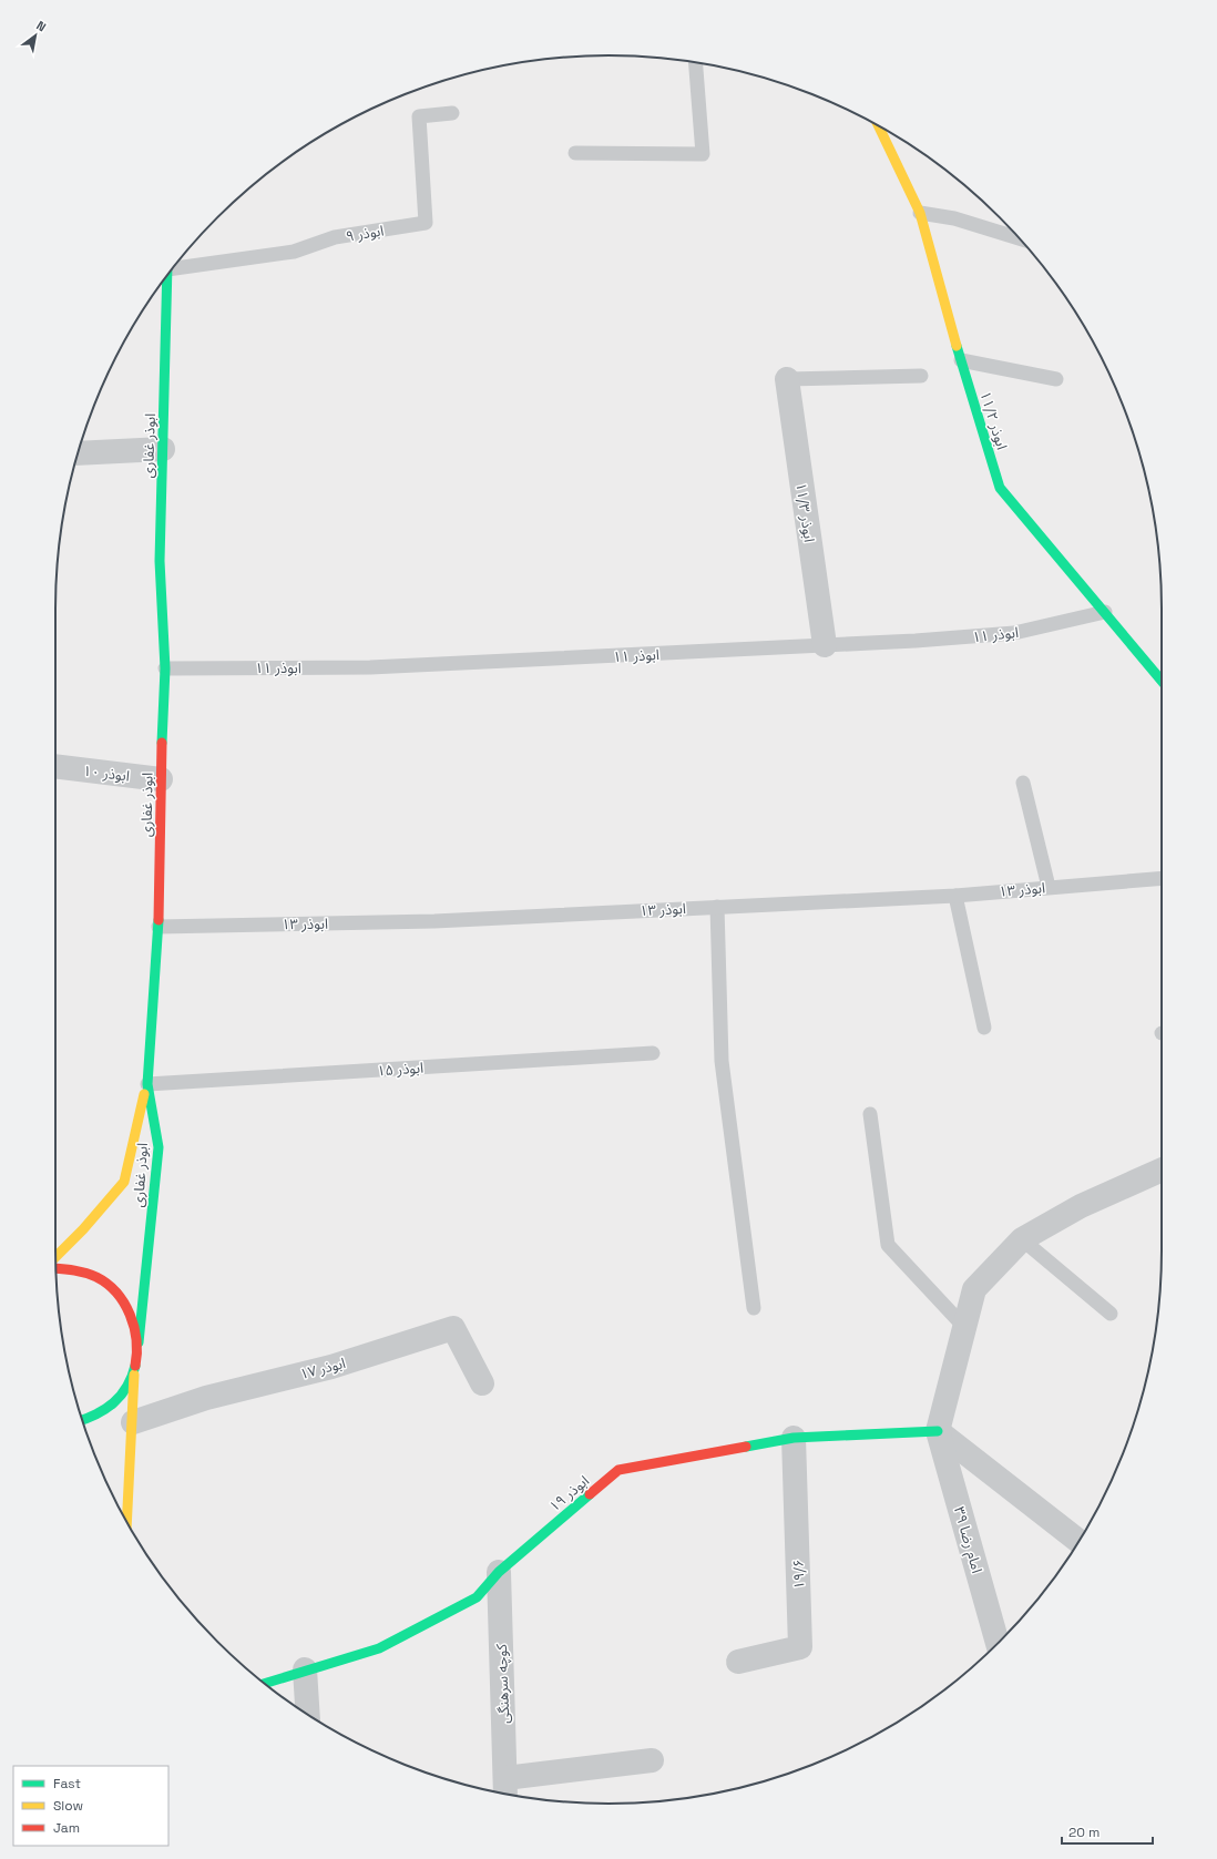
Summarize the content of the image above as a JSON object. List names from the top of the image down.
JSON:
{
  "streets": {
    "main road": ["ابوذر ۱۱/۲", "ابوذر غفاری", "ابوذر ۱۹"],
    "street": [
      "ابوذر ۱۱/۳",
      "ابوذر ۱۰",
      "ابوذر ۱۷",
      "امام رضا ۳۹",
      "۱۹/۶",
      "کوچه سرهنگی"
    ],
    "lane": [
      "ابوذر ۹",
      "ابوذر ۱۱",
      "ابوذر ۱۳",
      "ابوذر ۱۵"
    ]
  },
  "crossings": [
    ["ابوذر ۱۱/۲", "ابوذر ۱۱"],
    ["ابوذر غفاری", "ابوذر ۱۱"],
    ["ابوذر غفاری", "ابوذر ۱۰"],
    ["ابوذر غفاری", "ابوذر ۱۳"],
    ["ابوذر غفاری", "ابوذر ۱۵"],
    ["ابوذر ۱۱/۳", "ابوذر ۱۱"],
    ["ابوذر ۱۹", "امام رضا ۳۹"],
    ["ابوذر ۱۹", "۱۹/۶"],
    ["ابوذر ۱۹", "کوچه سرهنگی"]
  ],
  "legend": ["Fast", "Slow", "Jam"],
  "scale_bar": "20 m",
  "north": "top right"
}
